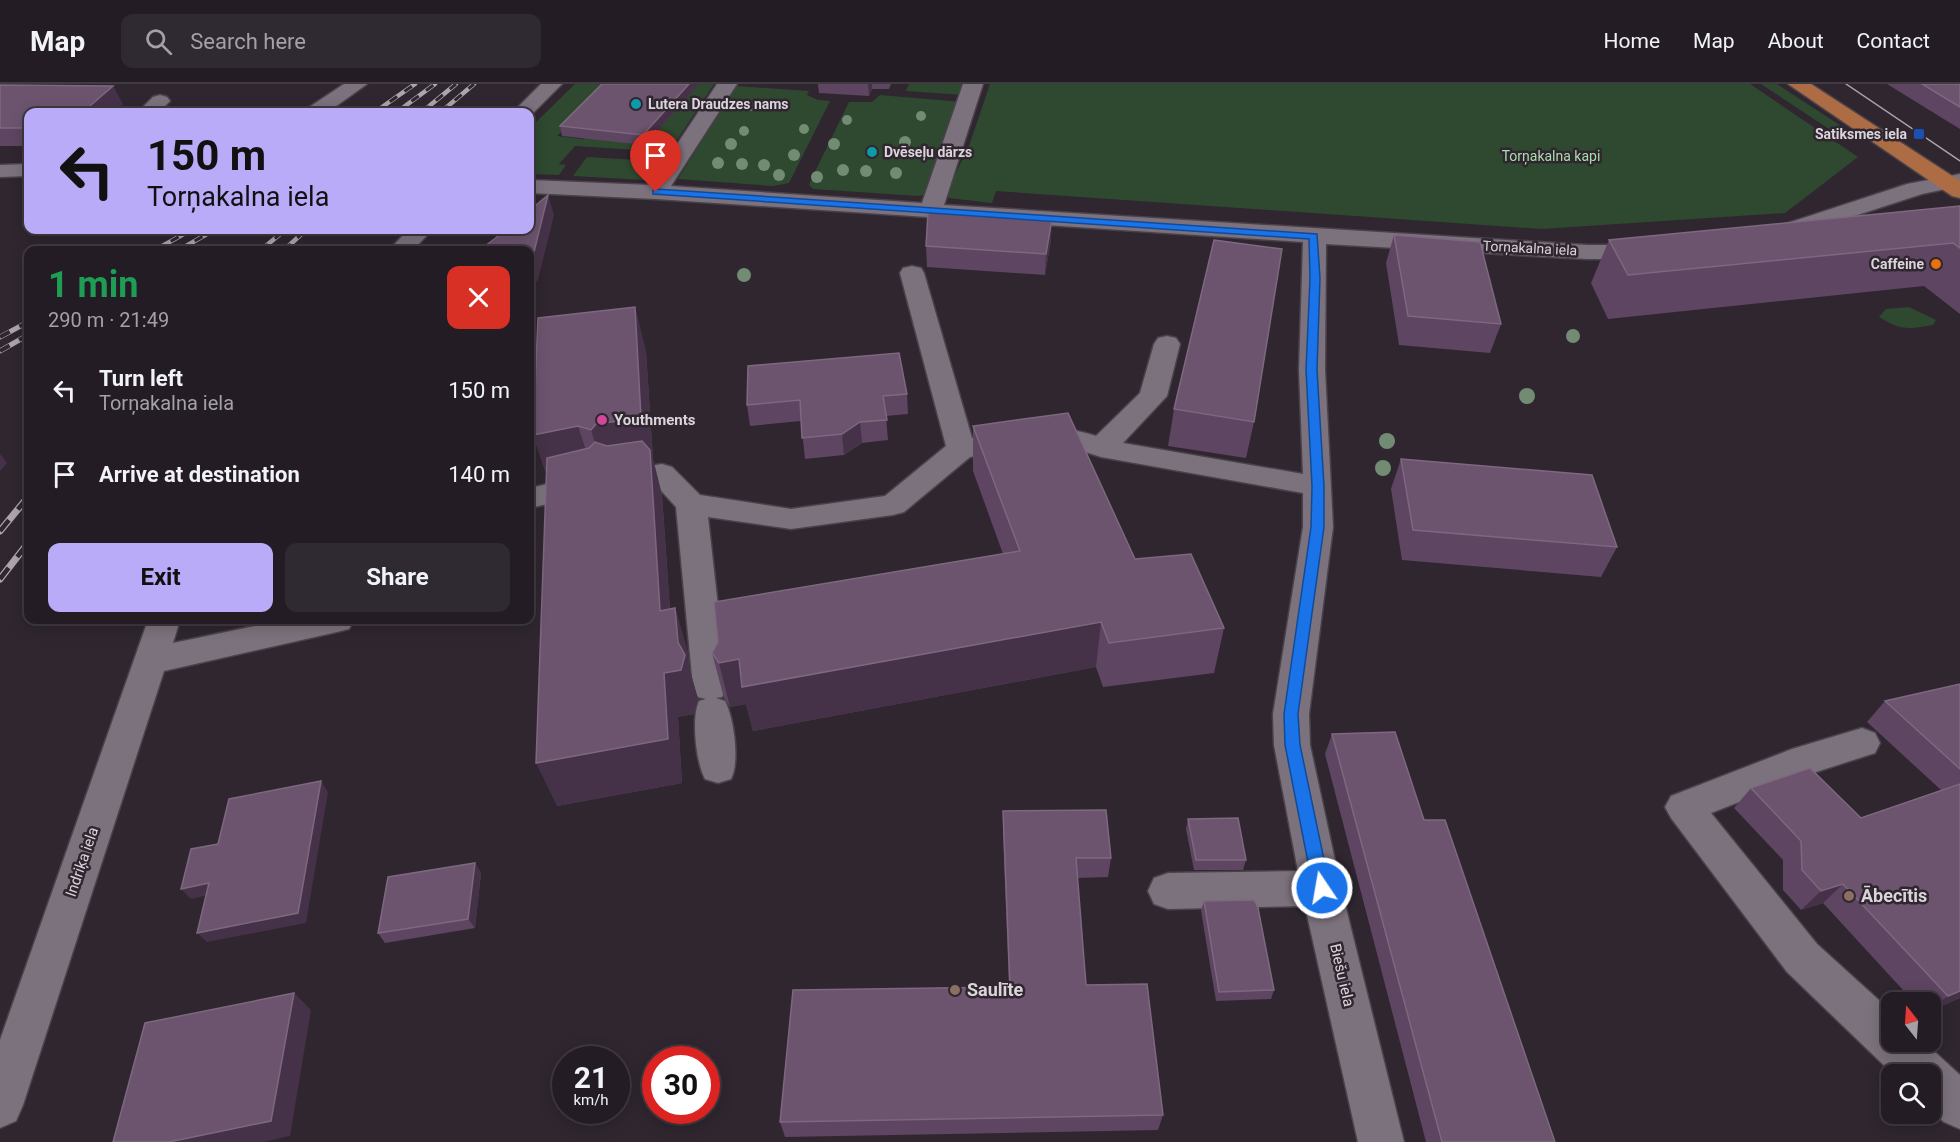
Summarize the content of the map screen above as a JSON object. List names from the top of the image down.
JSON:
{
  "streets": {
    "street": ["Torņakalna iela", "Indriķa iela", "Biešu iela"]
  },
  "crossings": [
    ["Torņakalna iela", "Biešu iela"]
  ],
  "parks": ["Torņakalna kapi"],
  "places": {
    "other": [
      "Lutera Draudzes nams",
      "Dvēseļu dārzs",
      "Caffeine",
      "Youthments",
      "Ābecītis",
      "Saulīte"
    ],
    "transit": ["Satiksmes iela"]
  },
  "north": "top",
  "page": {
    "header": "Map",
    "search": "Search here",
    "nav": [
      "Home",
      "Map",
      "About",
      "Contact"
    ],
    "turn": ["150 m", "Torņakalna iela"],
    "heading": ["1 min", "290 m · 21:49"],
    "list": [
      {
        "name": "Turn left",
        "note": "Torņakalna iela",
        "value": "150 m"
      },
      {
        "name": "Arrive at destination",
        "value": "140 m"
      }
    ],
    "buttons": ["Exit", "Share"],
    "speed": "21 km/h",
    "limit": "30"
  }
}
